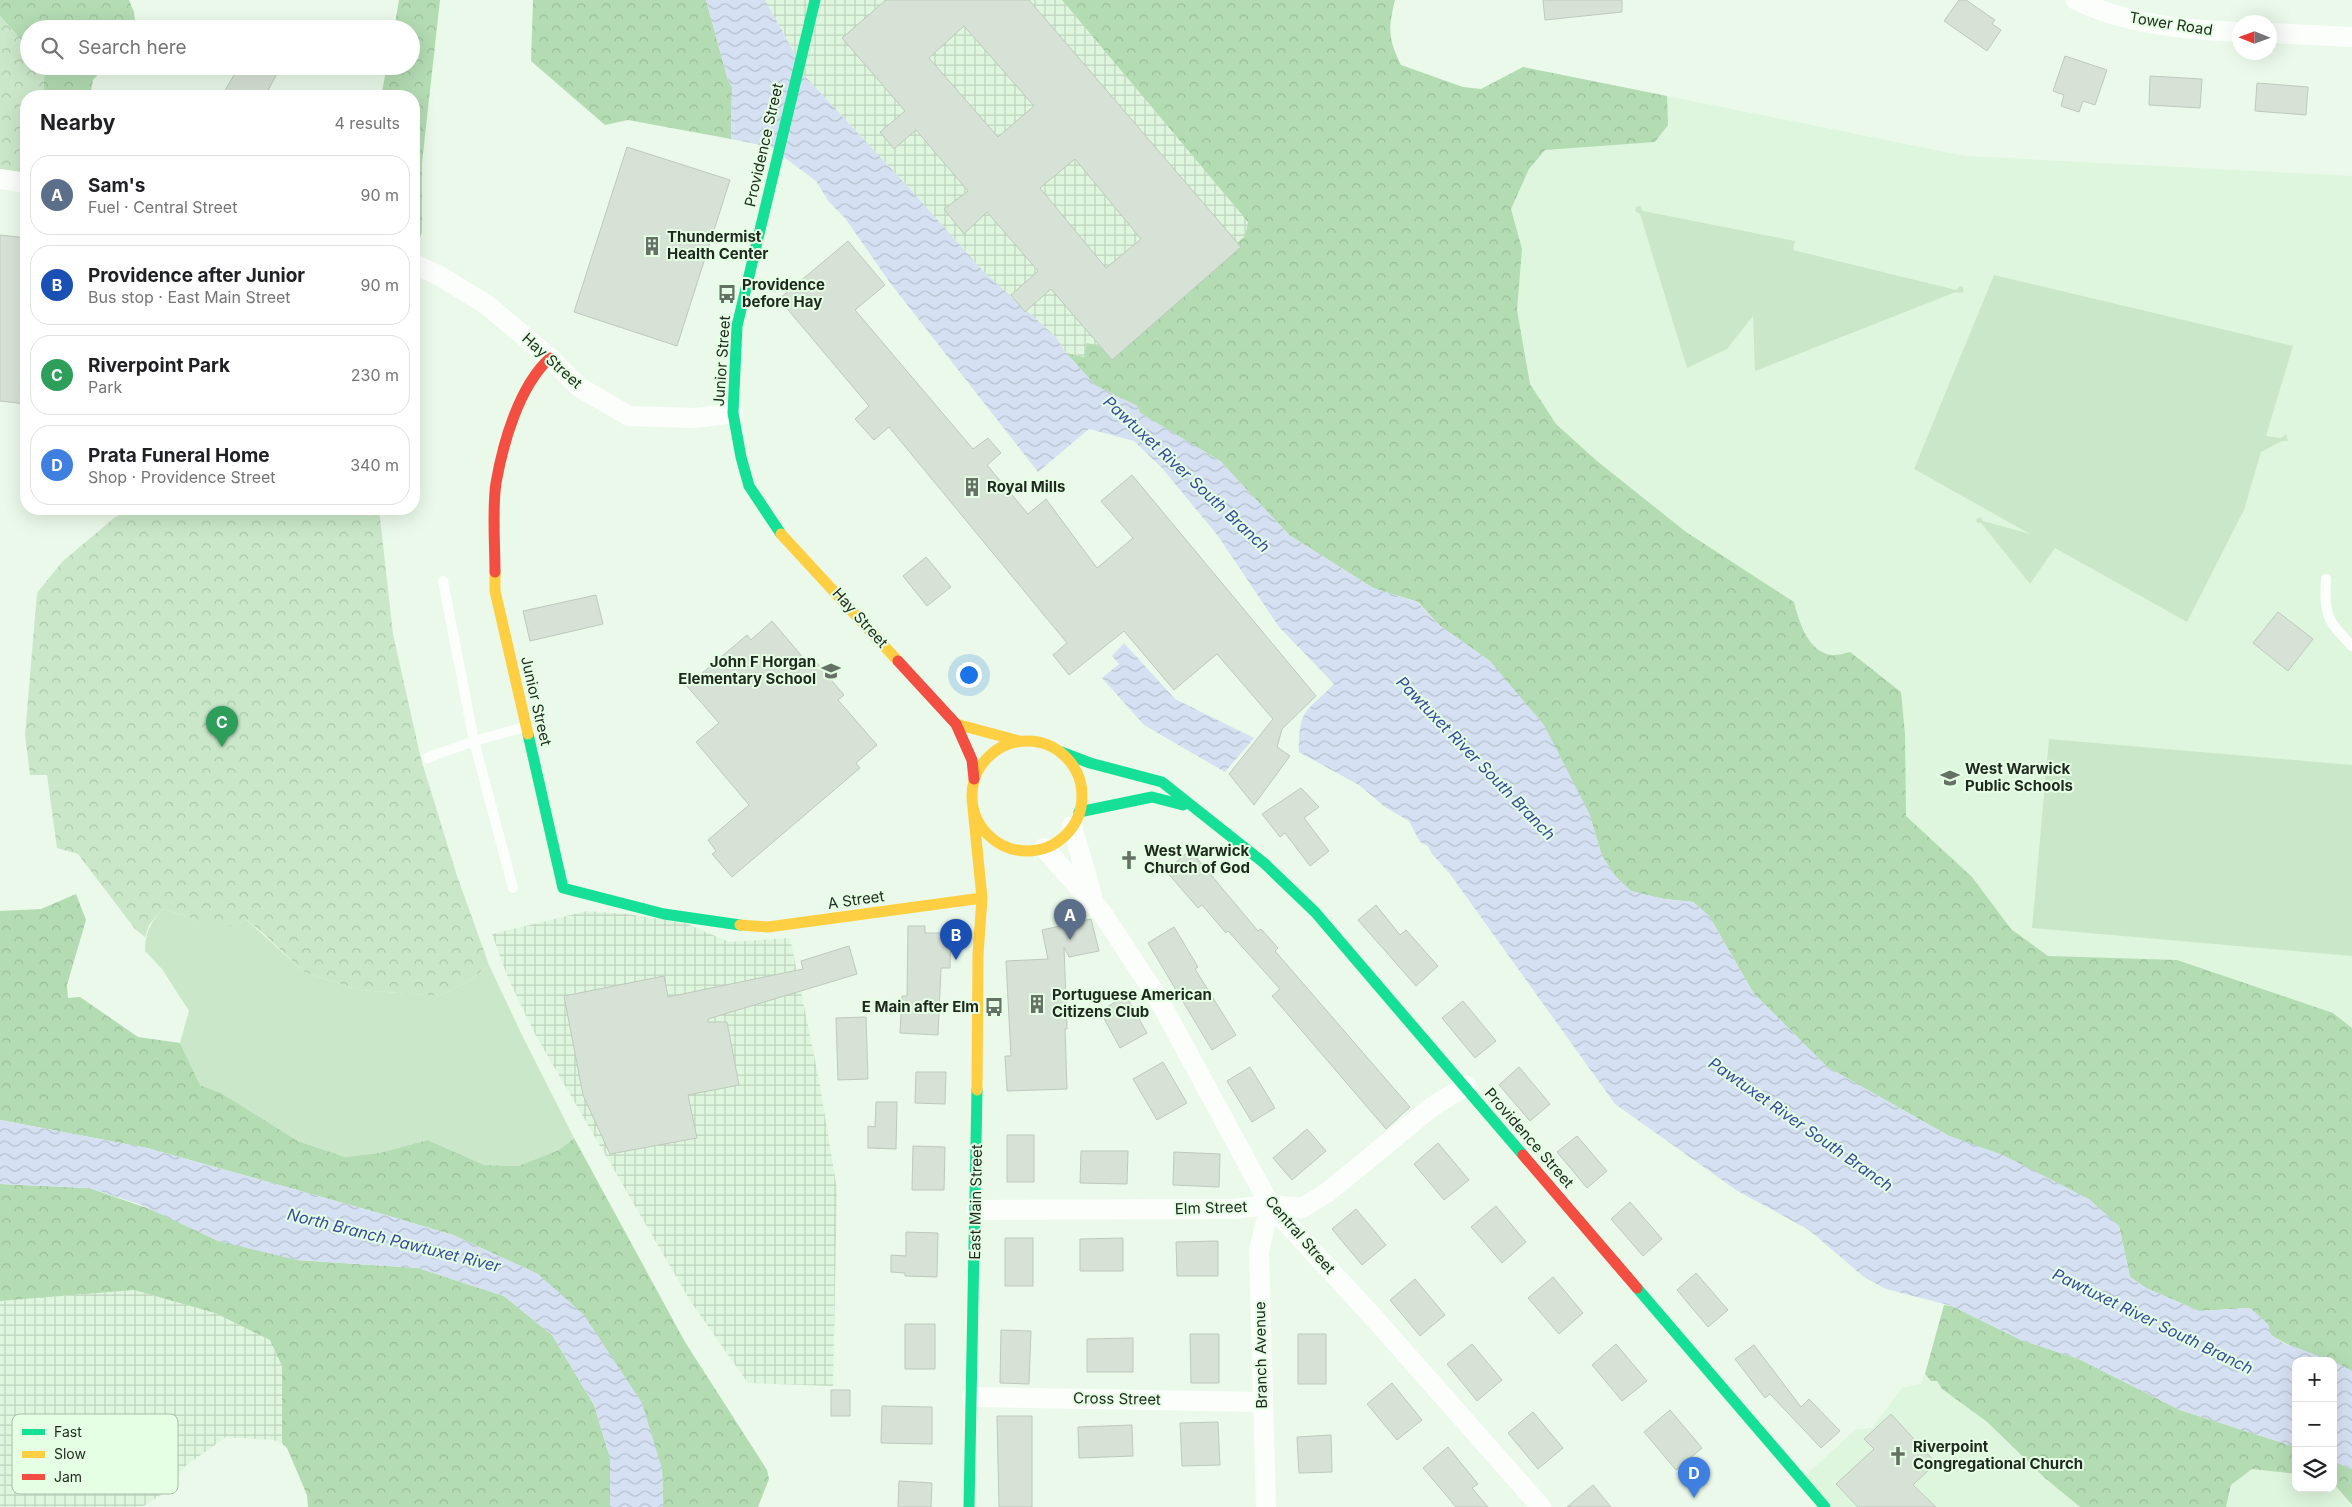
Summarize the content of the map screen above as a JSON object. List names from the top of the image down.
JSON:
{
  "streets": {
    "main road": [
      "Providence Street",
      "Hay Street",
      "Junior Street",
      "A Street",
      "East Main Street"
    ],
    "street": [
      "Tower Road",
      "Elm Street",
      "Central Street",
      "Branch Avenue",
      "Cross Street"
    ]
  },
  "crossings": [
    ["Providence Street", "Hay Street"],
    ["Providence Street", "Junior Street"],
    ["Providence Street", "East Main Street"],
    ["Providence Street", "Elm Street"],
    ["Hay Street", "Junior Street"],
    ["Hay Street", "East Main Street"],
    ["Junior Street", "A Street"],
    ["A Street", "East Main Street"],
    ["East Main Street", "Elm Street"],
    ["East Main Street", "Cross Street"],
    ["Elm Street", "Central Street"],
    ["Elm Street", "Branch Avenue"],
    ["Central Street", "Branch Avenue"],
    ["Branch Avenue", "Cross Street"]
  ],
  "water": ["Pawtuxet River South Branch", "North Branch Pawtuxet River"],
  "places": {
    "building": ["Thundermist Health Center", "Royal Mills", "Portuguese American Citizens Club"],
    "bus stop": ["Providence before Hay", "E Main after Elm"],
    "school or university": ["John F Horgan Elementary School", "West Warwick Public Schools"],
    "church": ["West Warwick Church of God", "Riverpoint Congregational Church"]
  },
  "legend": ["Fast", "Slow", "Jam"],
  "north": "left",
  "page": {
    "search": "Search here",
    "heading": ["Nearby", "4 results"],
    "list": [
      {
        "mark": "A",
        "name": "Sam's",
        "note": "Fuel · Central Street",
        "value": "90 m"
      },
      {
        "mark": "B",
        "name": "Providence after Junior",
        "note": "Bus stop · East Main Street",
        "value": "90 m"
      },
      {
        "mark": "C",
        "name": "Riverpoint Park",
        "note": "Park",
        "value": "230 m"
      },
      {
        "mark": "D",
        "name": "Prata Funeral Home",
        "note": "Shop · Providence Street",
        "value": "340 m"
      }
    ],
    "pins": [
      "C",
      "A",
      "B",
      "D"
    ],
    "map_buttons": ["+", "−"]
  }
}
